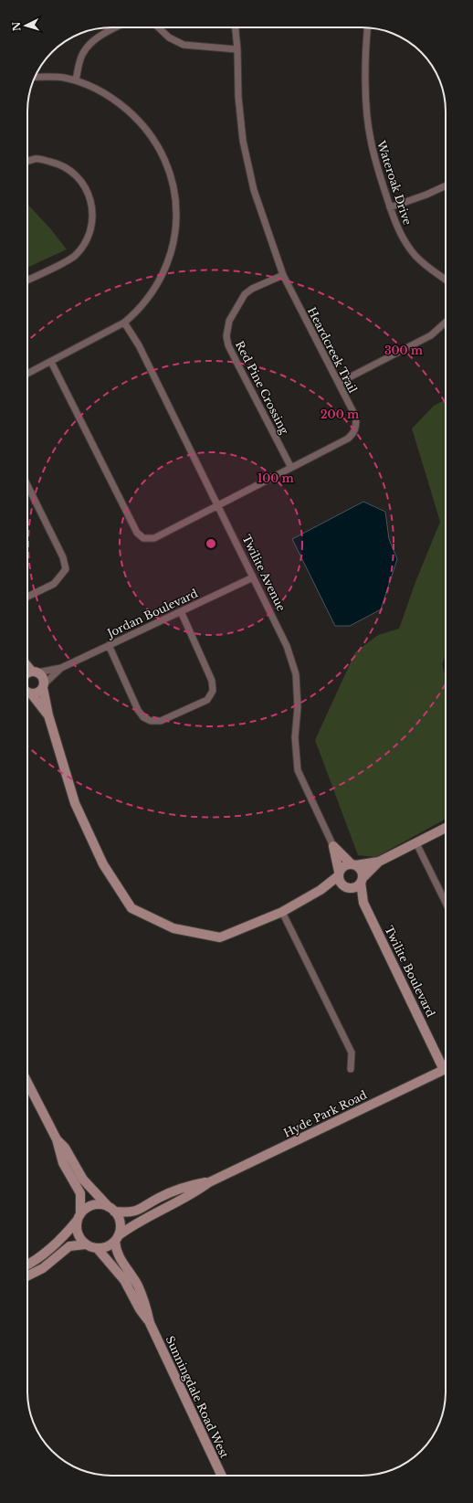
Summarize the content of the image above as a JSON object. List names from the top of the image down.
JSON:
{
  "streets": {
    "main road": [
      "Twilite Avenue",
      "Twilite Boulevard",
      "Hyde Park Road",
      "Sunningdale Road West"
    ],
    "street": [
      "Wateroak Drive",
      "Heardcreek Trail",
      "Red Pine Crossing",
      "Jordan Boulevard"
    ]
  },
  "crossings": [
    ["Heardcreek Trail", "Red Pine Crossing"],
    ["Heardcreek Trail", "Twilite Avenue"],
    ["Twilite Avenue", "Jordan Boulevard"],
    ["Twilite Avenue", "Twilite Boulevard"],
    ["Hyde Park Road", "Sunningdale Road West"]
  ],
  "north": "left",
  "rings": ["300 m", "200 m", "100 m"]
}
